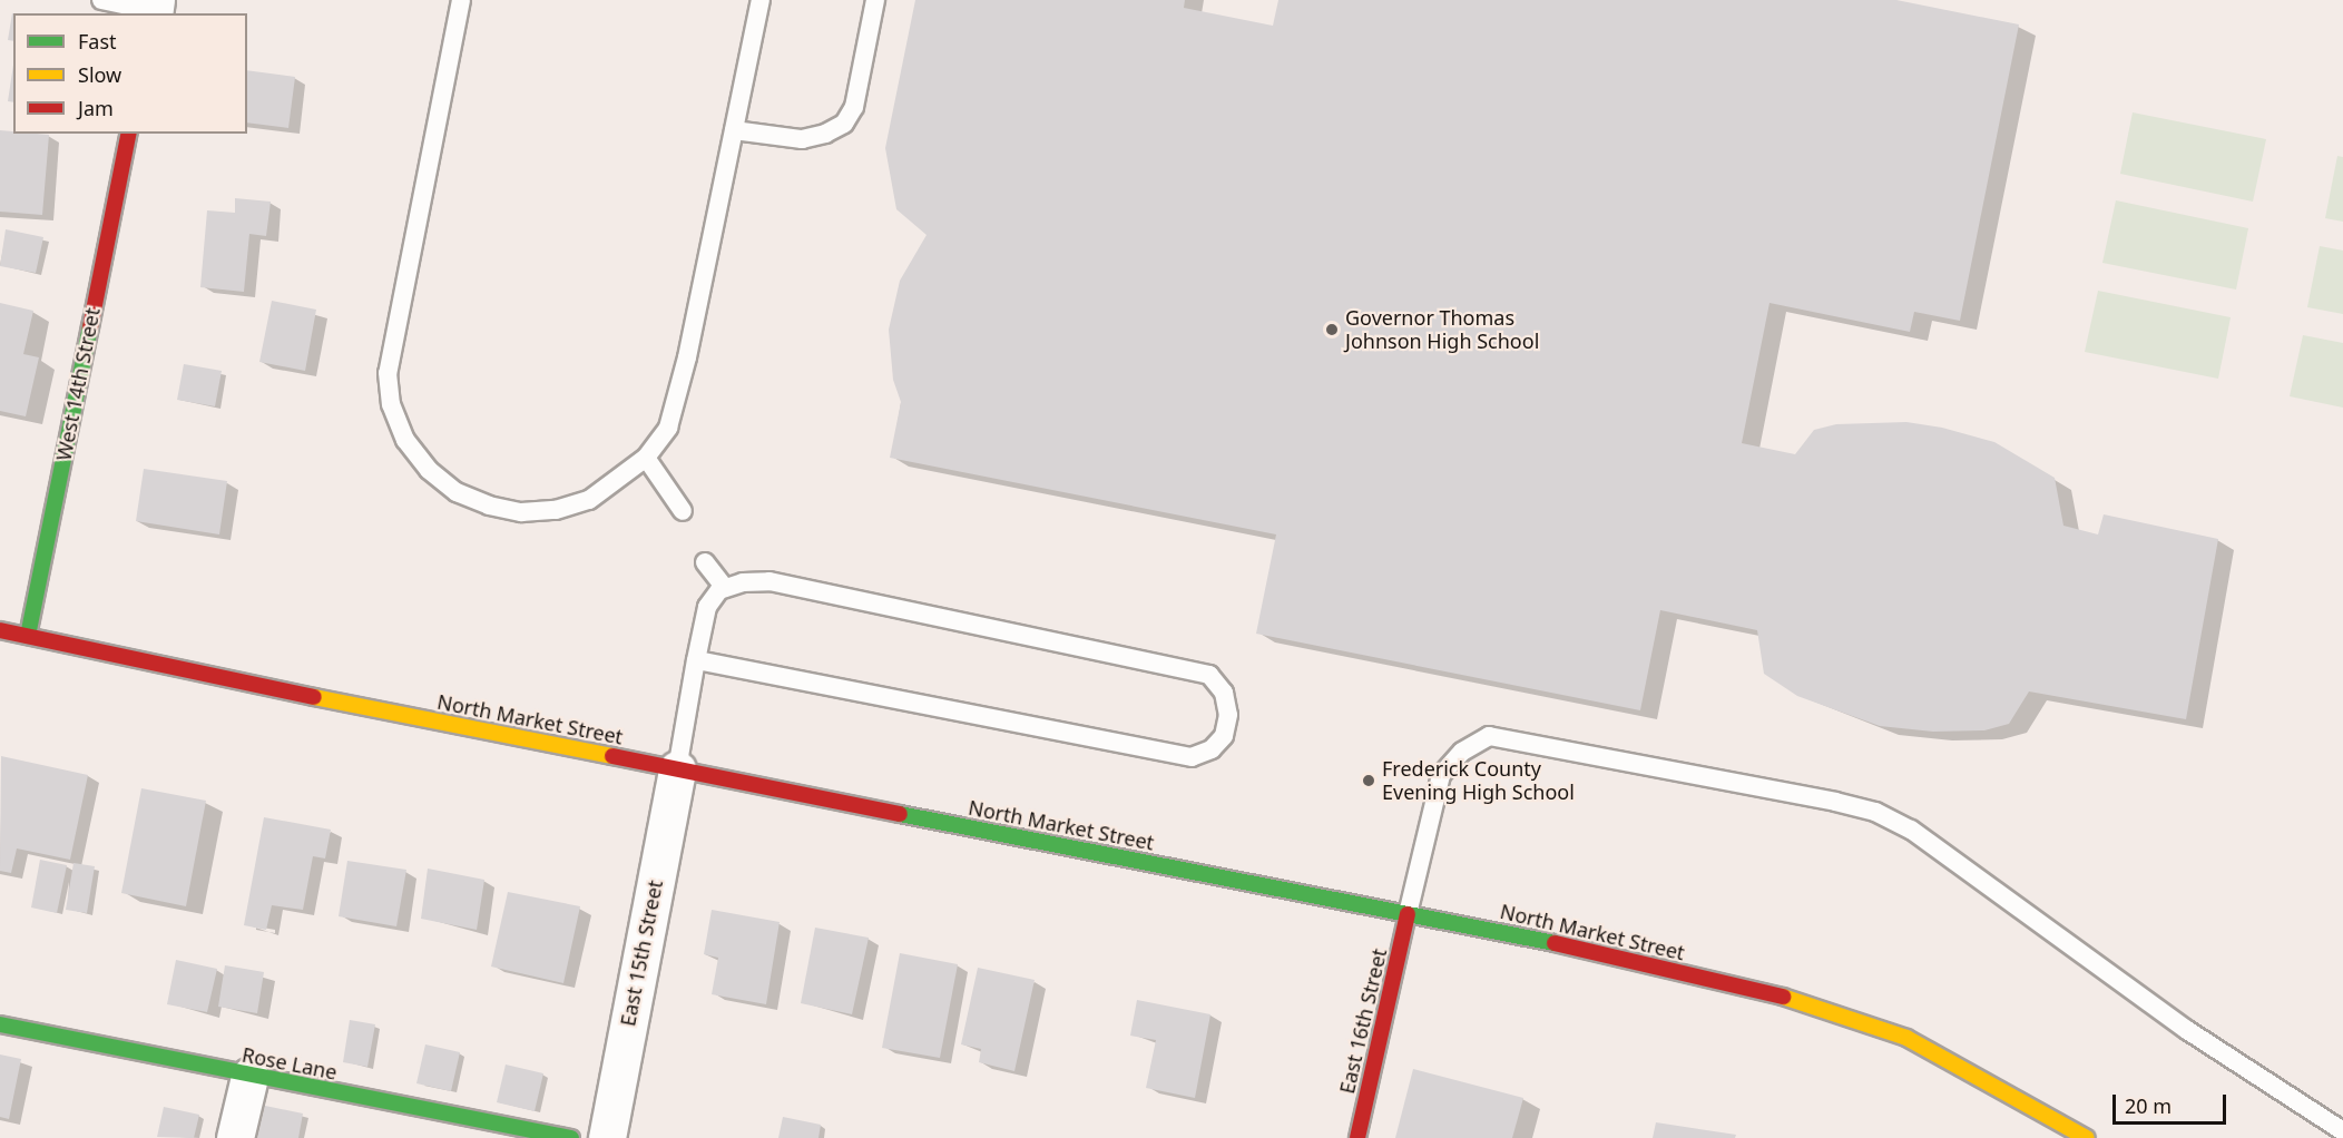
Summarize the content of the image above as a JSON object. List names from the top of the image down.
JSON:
{
  "streets": {
    "main road": [
      "West 14th Street",
      "North Market Street",
      "East 16th Street",
      "Rose Lane"
    ],
    "street": ["East 15th Street"]
  },
  "crossings": [
    ["West 14th Street", "North Market Street"],
    ["North Market Street", "East 15th Street"],
    ["North Market Street", "East 16th Street"]
  ],
  "places": ["Governor Thomas Johnson High School", "Frederick County Evening High School"],
  "legend": ["Fast", "Slow", "Jam"],
  "scale_bar": "20 m"
}
